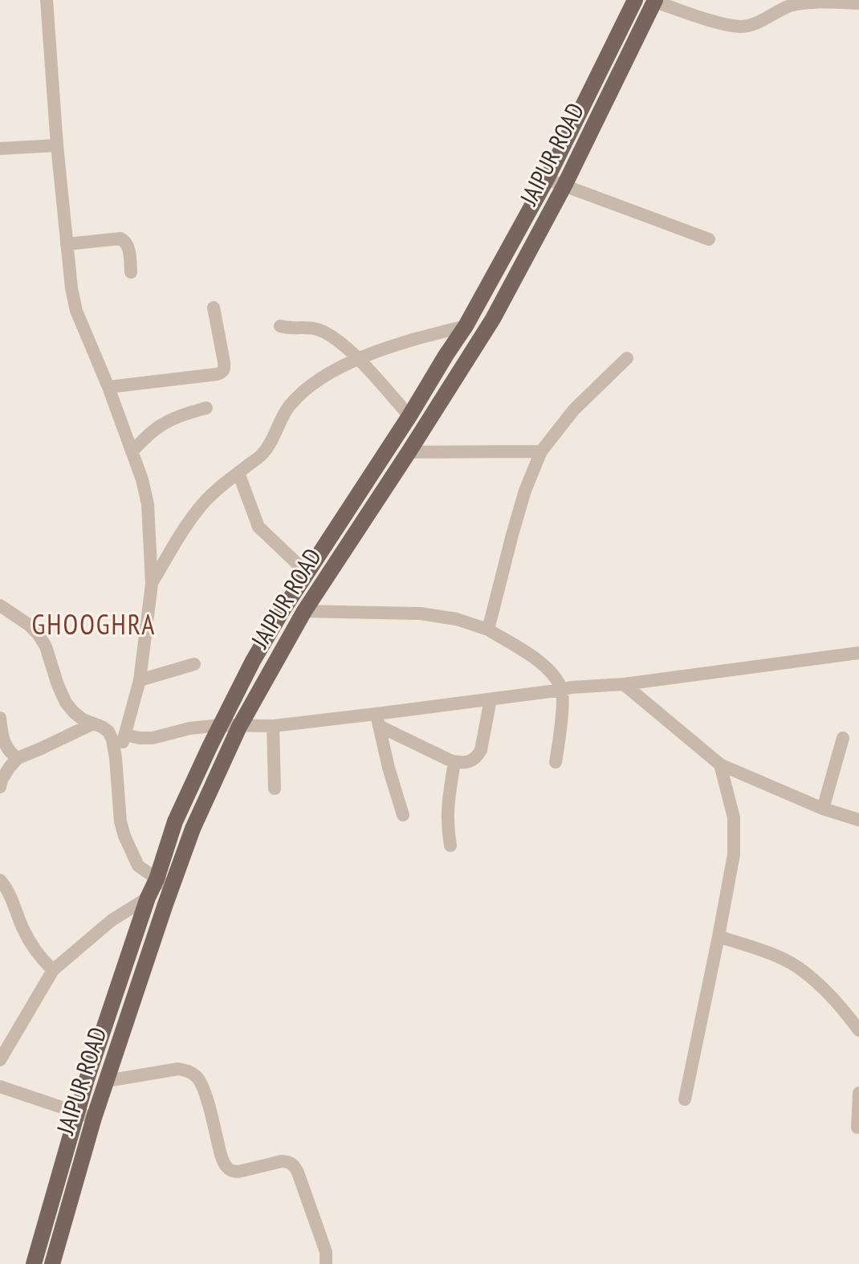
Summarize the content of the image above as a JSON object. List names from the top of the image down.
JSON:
{
  "streets": {
    "main road": ["JAIPUR ROAD"]
  },
  "districts": ["GHOOGHRA"]
}
